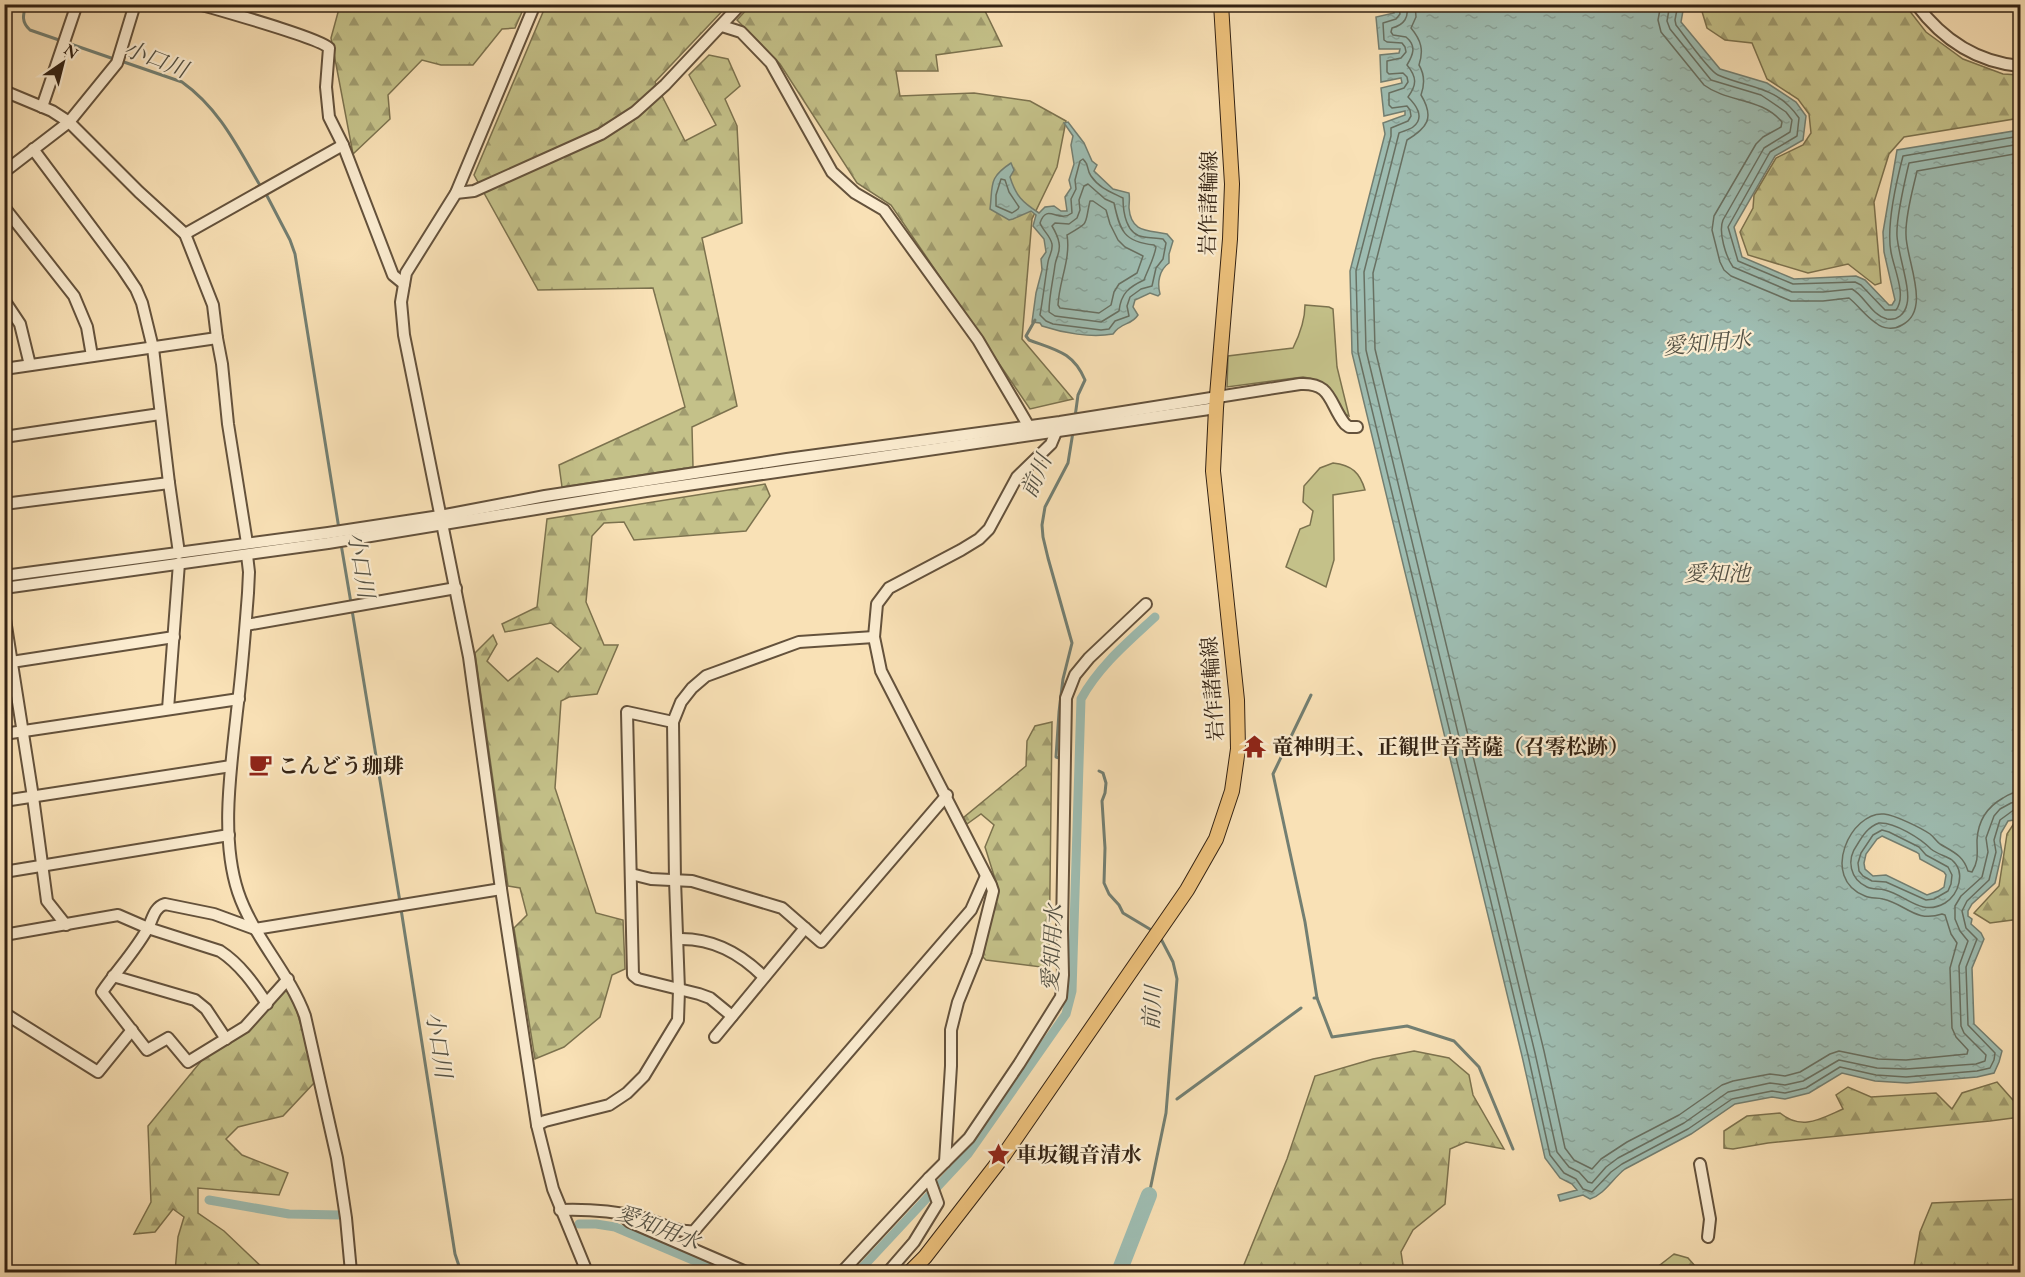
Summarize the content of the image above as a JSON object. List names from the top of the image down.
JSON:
{
  "streets": {
    "main road": ["岩作諸輪線"]
  },
  "water": [
    "小口川",
    "愛知用水",
    "前川",
    "愛知池"
  ],
  "places": {
    "temple": ["竜神明王、正観世音菩薩（召零松跡）"],
    "cafe": ["こんどう珈琲"],
    "place": ["車坂観音清水"]
  },
  "north": "top right"
}
